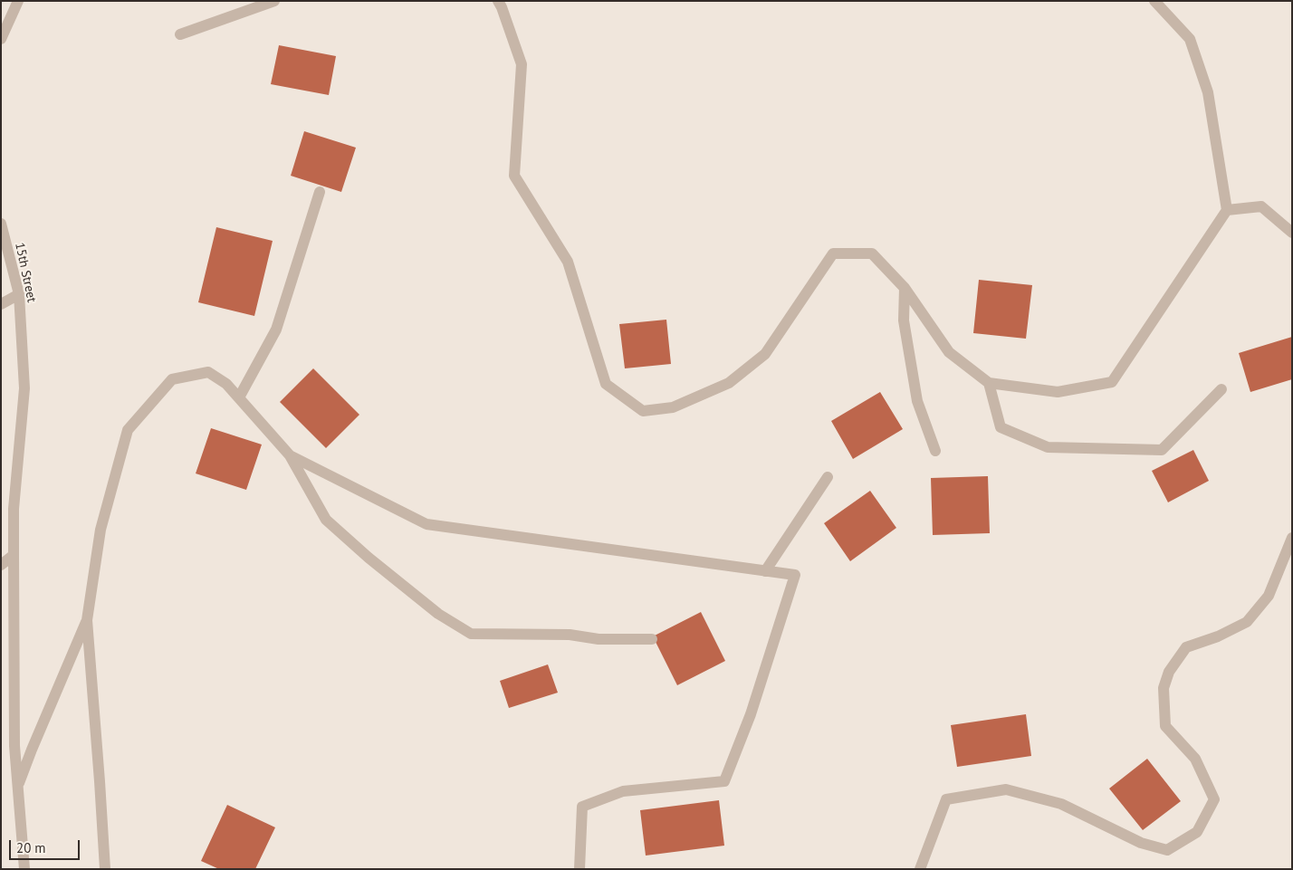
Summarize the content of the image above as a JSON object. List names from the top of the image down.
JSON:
{
  "streets": {
    "street": ["15th Street"]
  },
  "scale_bar": "20 m"
}
